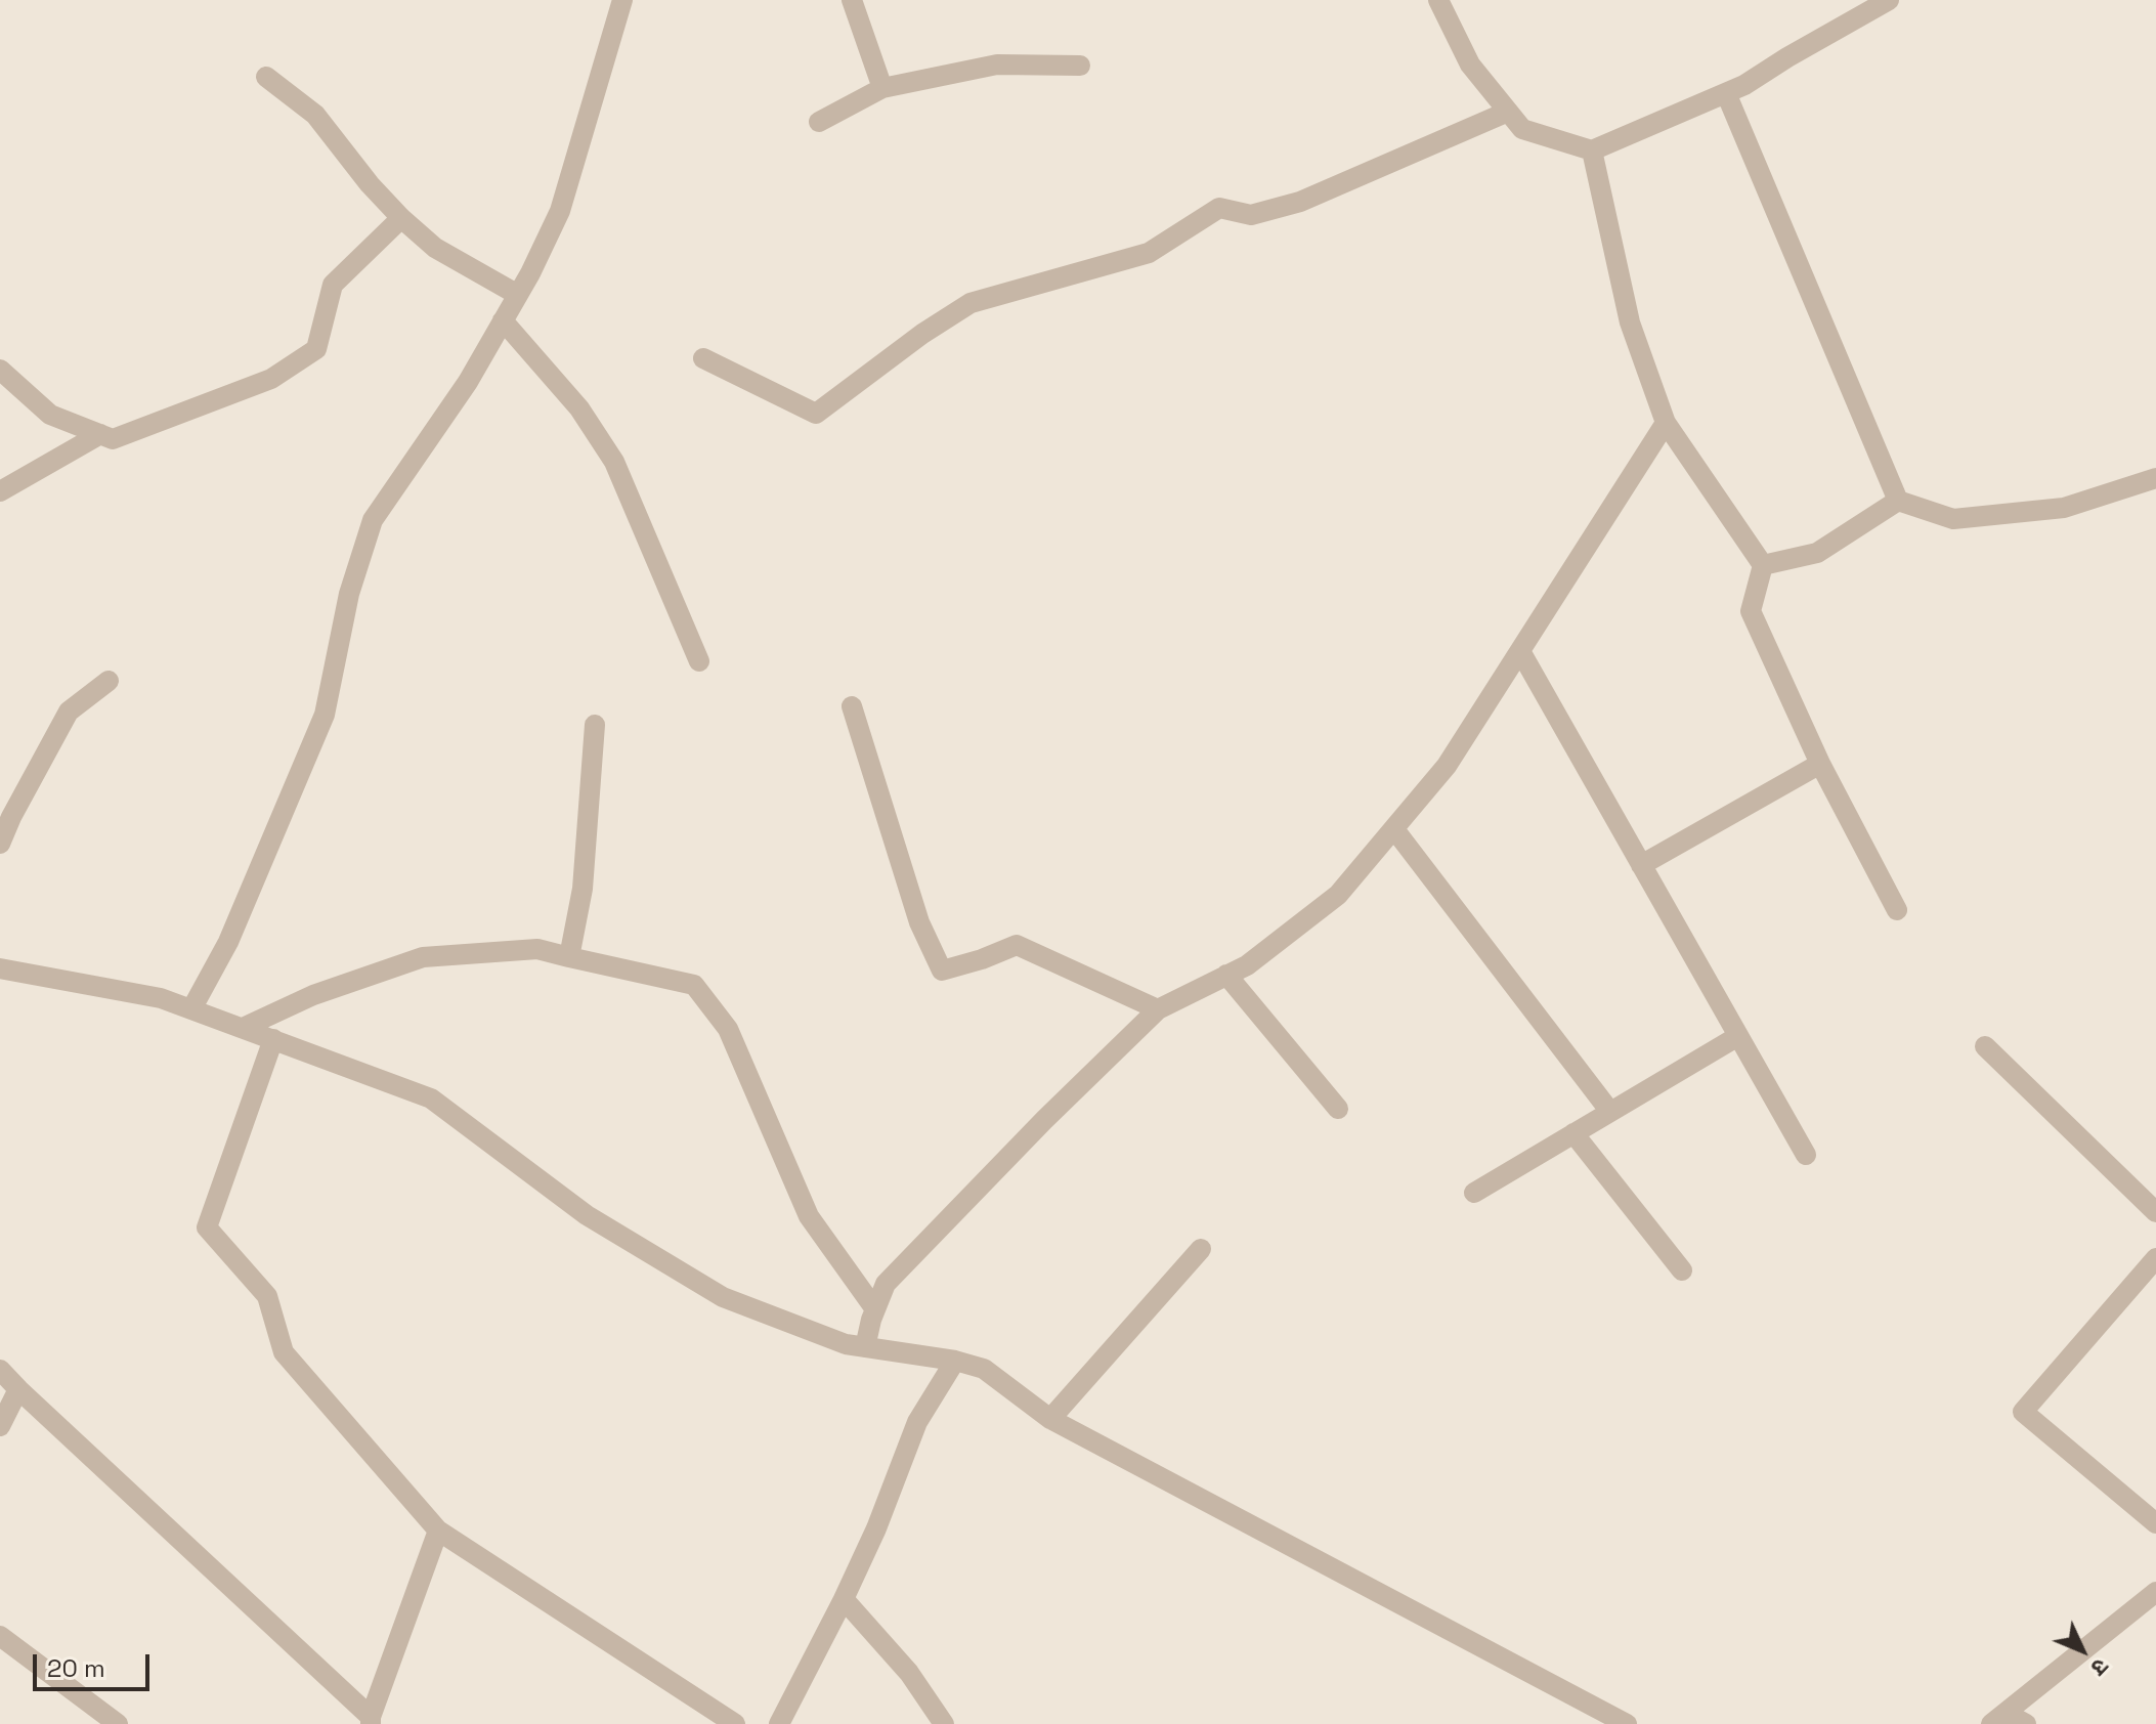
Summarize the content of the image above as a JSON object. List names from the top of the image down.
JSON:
{
  "scale_bar": "20 m",
  "north": "bottom right"
}
